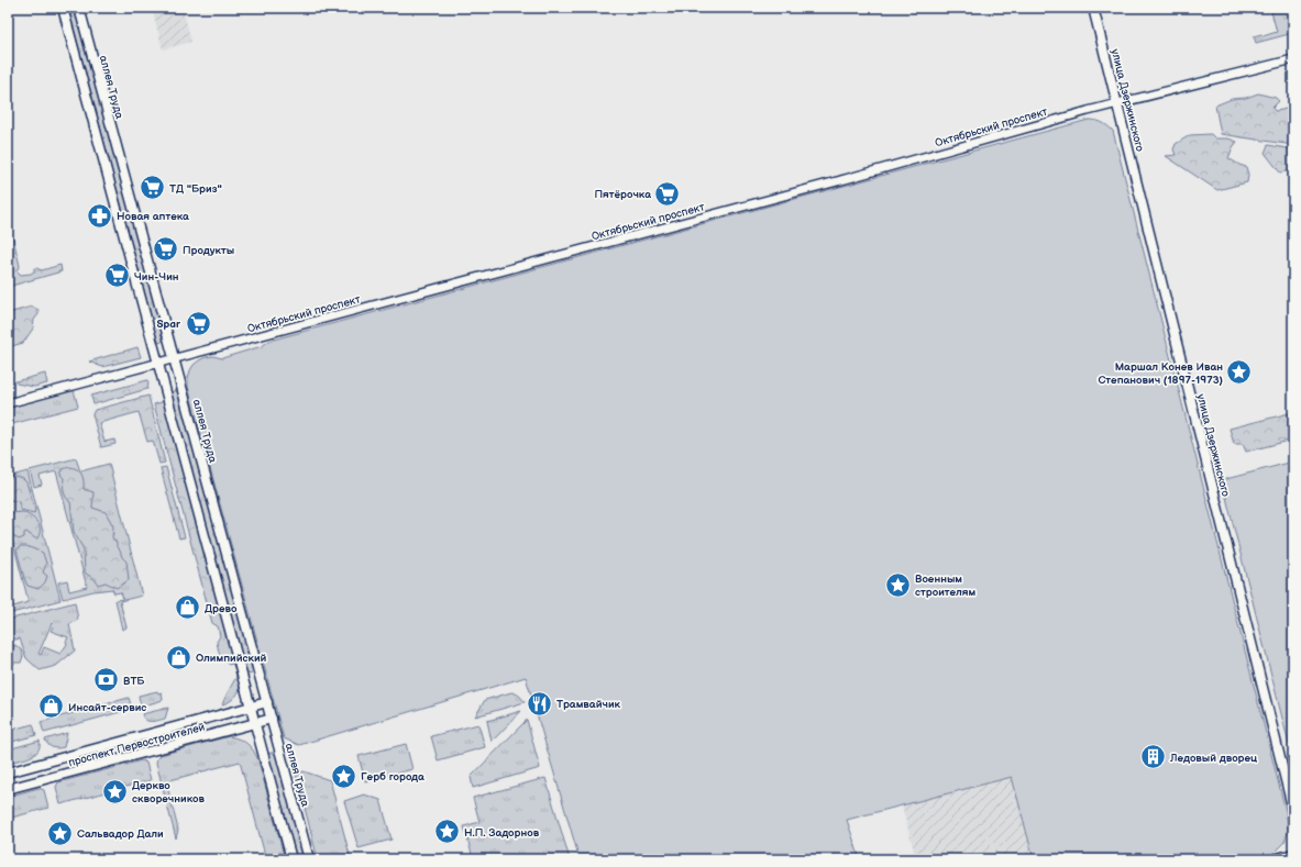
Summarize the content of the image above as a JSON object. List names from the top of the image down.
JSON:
{
  "streets": {
    "main road": ["аллея Труда", "улица Дзержинского", "проспект Первостроителей"],
    "street": ["Октябрьский проспект"]
  },
  "crossings": [
    ["аллея Труда", "Октябрьский проспект"],
    ["аллея Труда", "проспект Первостроителей"],
    ["улица Дзержинского", "Октябрьский проспект"]
  ],
  "places": {
    "supermarket": [
      "ТД \"Бриз\"",
      "Пятёрочка",
      "Продукты",
      "Чин-Чин",
      "Spar"
    ],
    "pharmacy": ["Новая аптека"],
    "place": [
      "Маршал Конев Иван Степанович (1897-1973)",
      "Военным строителям",
      "Герб города",
      "Деркво скворечников",
      "Н.П. Задорнов",
      "Сальвадор Дали"
    ],
    "shop": ["Древо", "Олимпийский", "Инсайт-сервис"],
    "bank": ["ВТБ"],
    "restaurant": ["Трамвайчик"],
    "building": ["Ледовый дворец"]
  }
}
